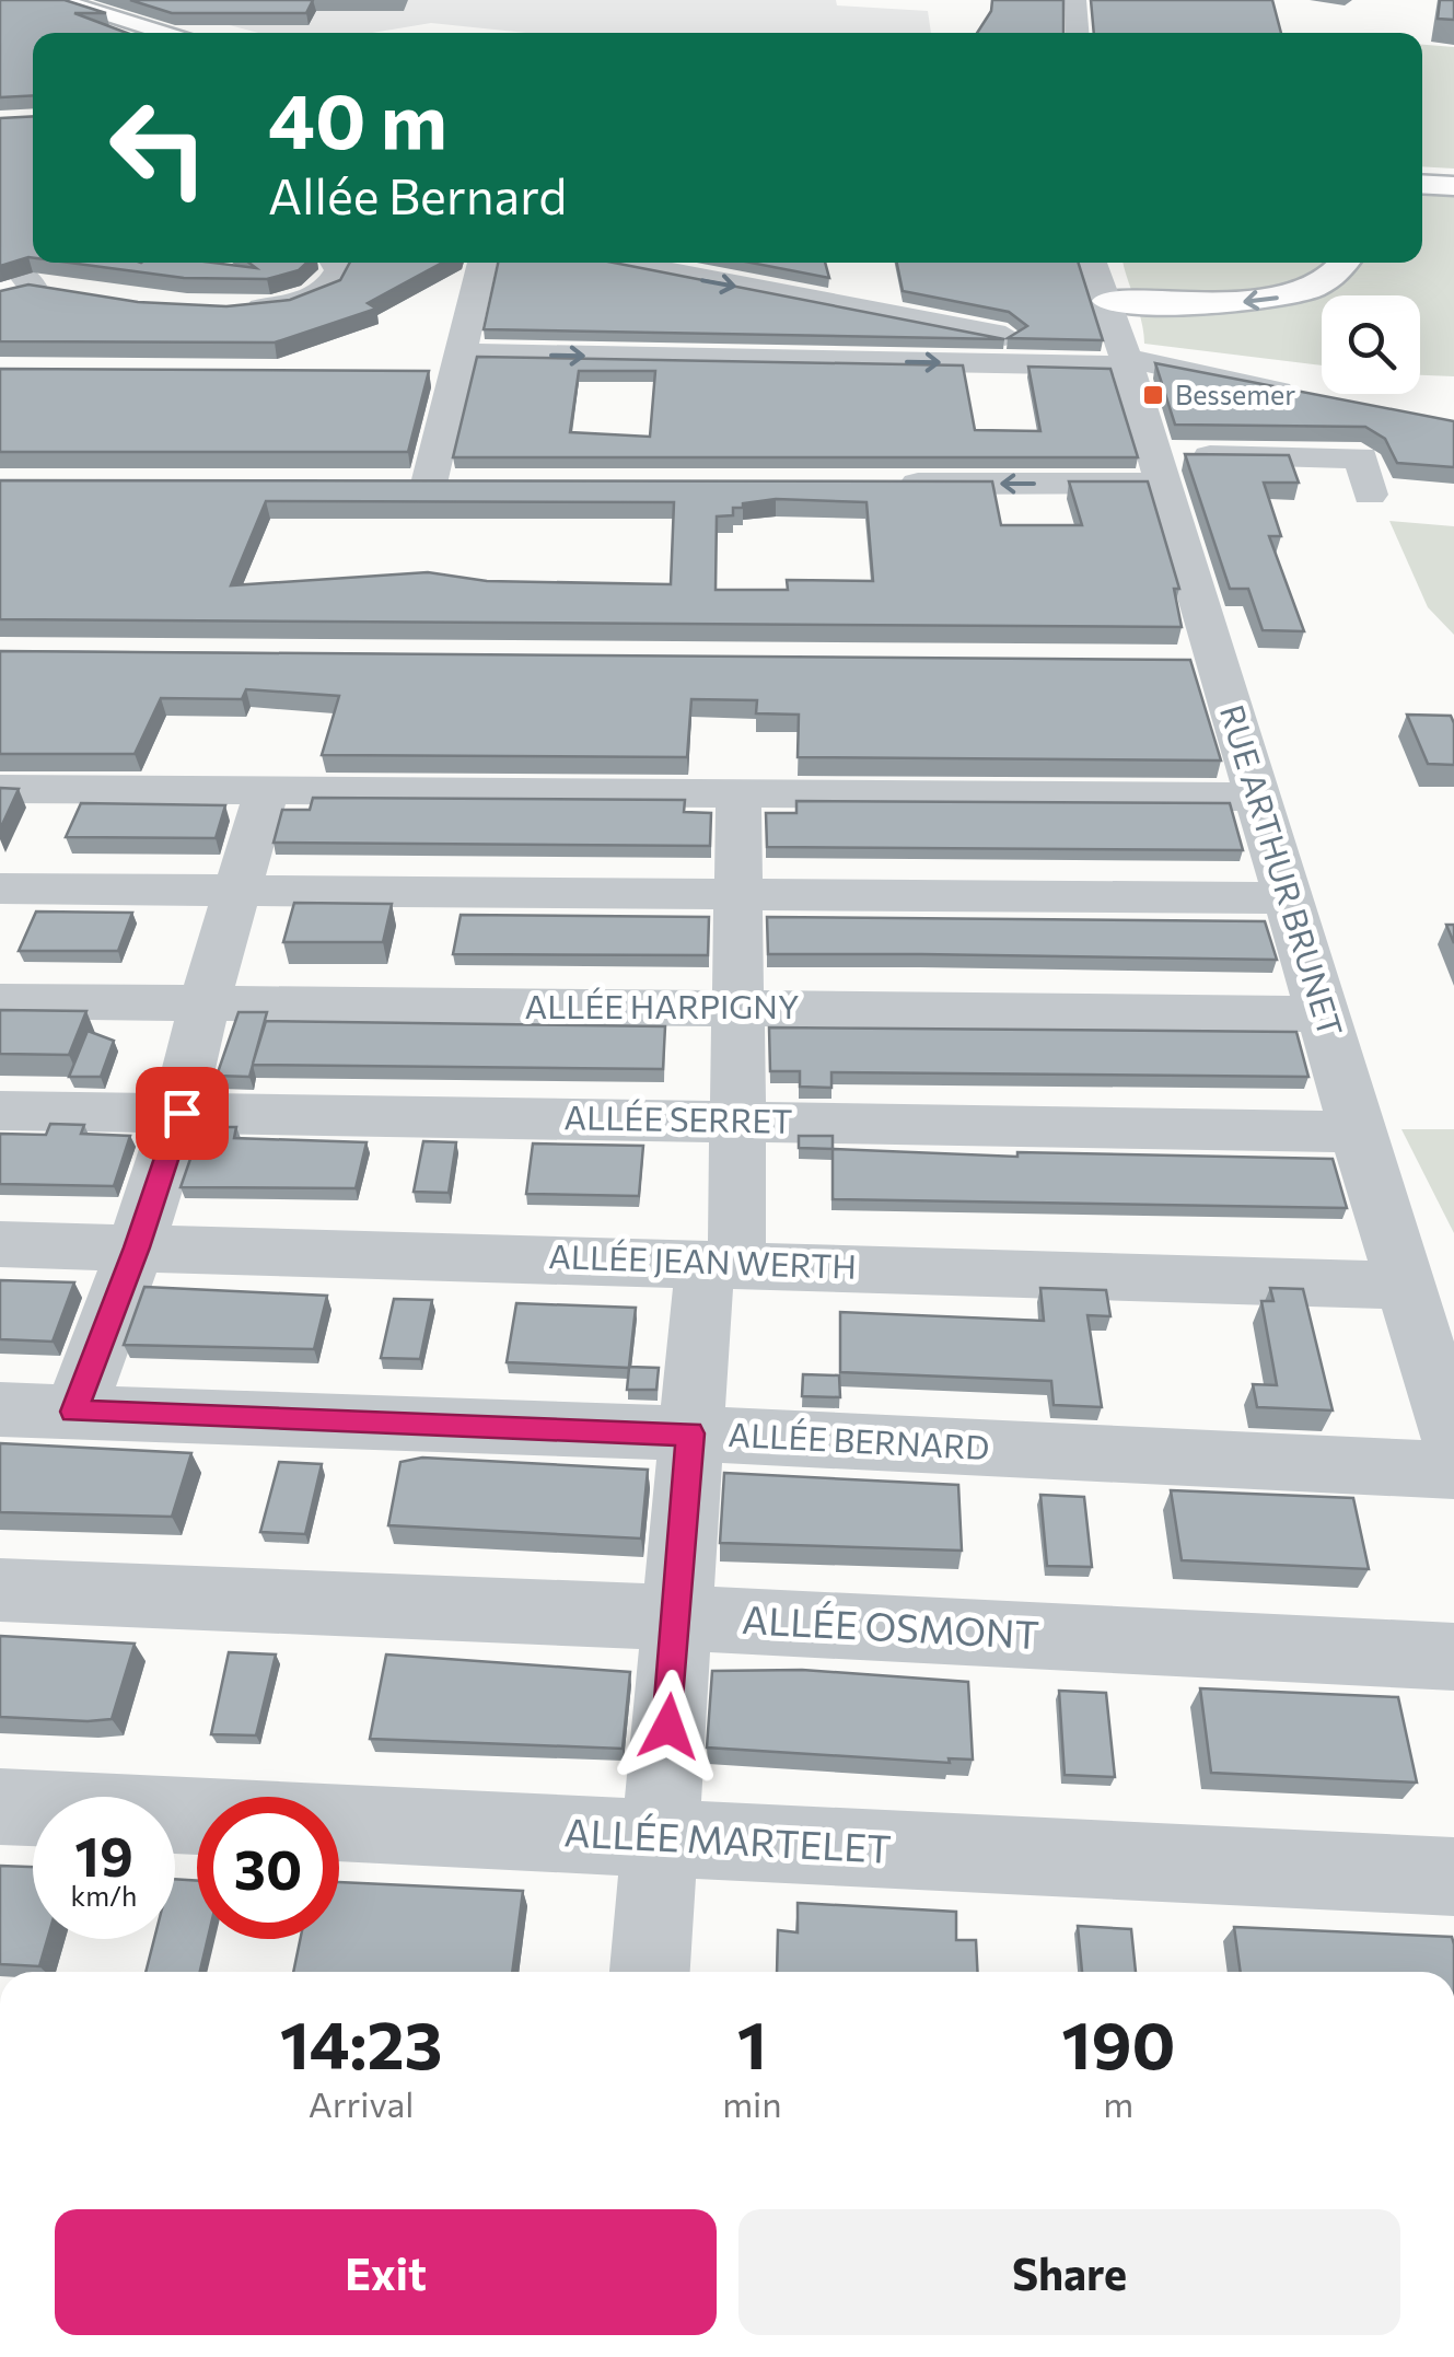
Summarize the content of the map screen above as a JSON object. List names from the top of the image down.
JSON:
{
  "streets": {
    "street": [
      "RUE ARTHUR BRUNET",
      "ALLÉE HARPIGNY",
      "ALLÉE SERRET",
      "ALLÉE JEAN WERTH",
      "ALLÉE BERNARD",
      "ALLÉE OSMONT",
      "ALLÉE MARTELET"
    ]
  },
  "crossings": [
    ["RUE ARTHUR BRUNET", "ALLÉE HARPIGNY"],
    ["RUE ARTHUR BRUNET", "ALLÉE SERRET"],
    ["RUE ARTHUR BRUNET", "ALLÉE JEAN WERTH"]
  ],
  "places": {
    "transit": ["Bessemer"]
  },
  "page": {
    "turn": ["40 m", "Allée Bernard"],
    "speed": "19 km/h",
    "limit": "30",
    "eta": [
      "14:23",
      "Arrival",
      "1",
      "min",
      "190",
      "m"
    ],
    "buttons": ["Exit", "Share"]
  }
}
